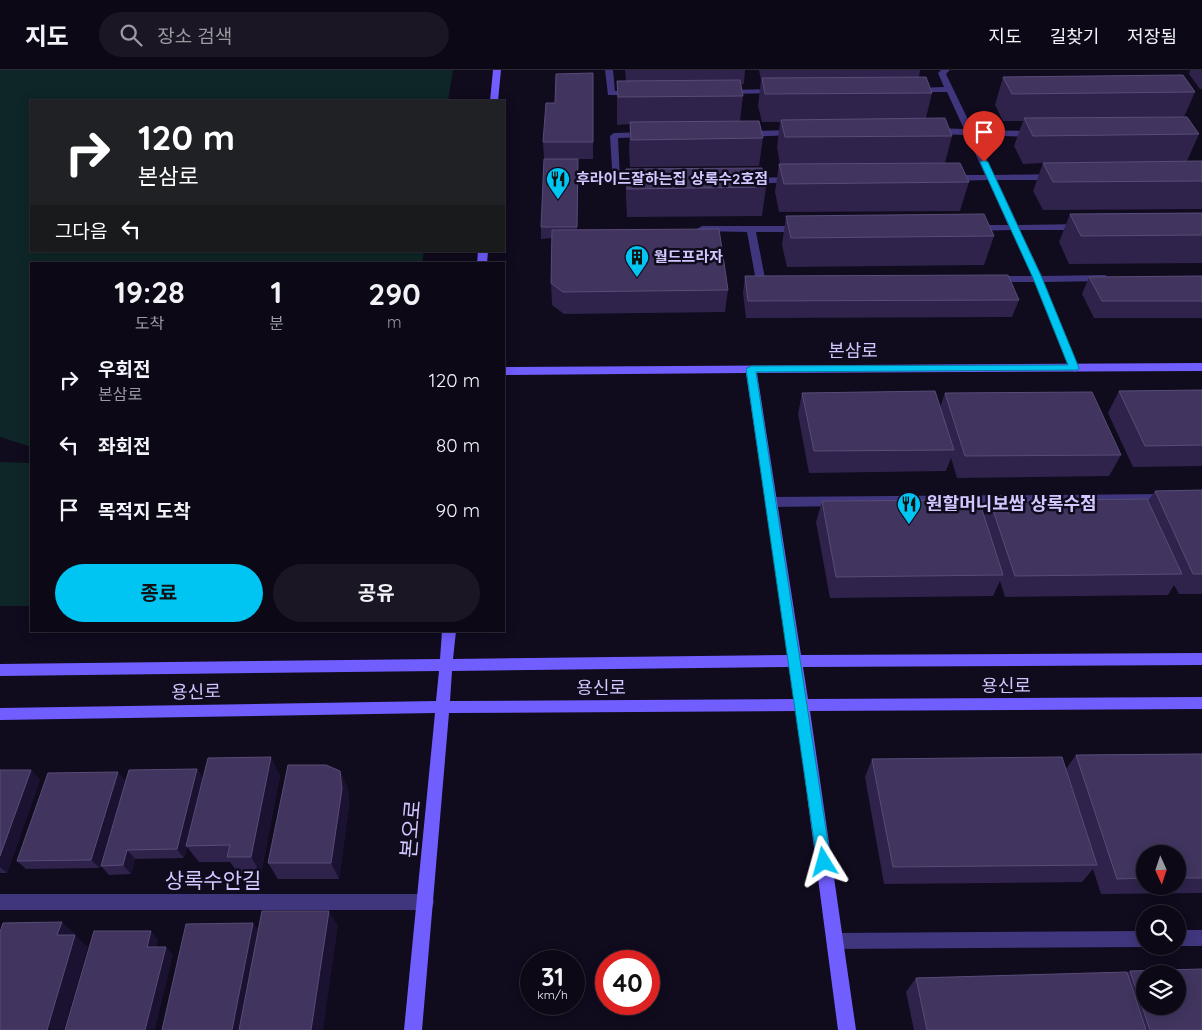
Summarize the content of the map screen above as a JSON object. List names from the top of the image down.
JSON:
{
  "streets": {
    "main road": ["본삼로", "용신로", "본오로"],
    "street": ["상록수안길"]
  },
  "crossings": [
    ["용신로", "본오로"],
    ["본오로", "상록수안길"]
  ],
  "places": {
    "restaurant": ["후라이드잘하는집 상록수2호점", "원할머니보쌈 상록수점"],
    "building": ["월드프라자"]
  },
  "north": "bottom",
  "page": {
    "header": "지도",
    "search": "장소 검색",
    "nav": ["지도", "길찾기", "저장됨"],
    "turn": ["120 m", "본삼로"],
    "then": "그다음",
    "eta": [
      "19:28",
      "도착",
      "1",
      "분",
      "290",
      "m"
    ],
    "list": [
      {
        "name": "우회전",
        "note": "본삼로",
        "value": "120 m"
      },
      {
        "name": "좌회전",
        "value": "80 m"
      },
      {
        "name": "목적지 도착",
        "value": "90 m"
      }
    ],
    "buttons": ["종료", "공유"],
    "speed": "31 km/h",
    "limit": "40"
  }
}
